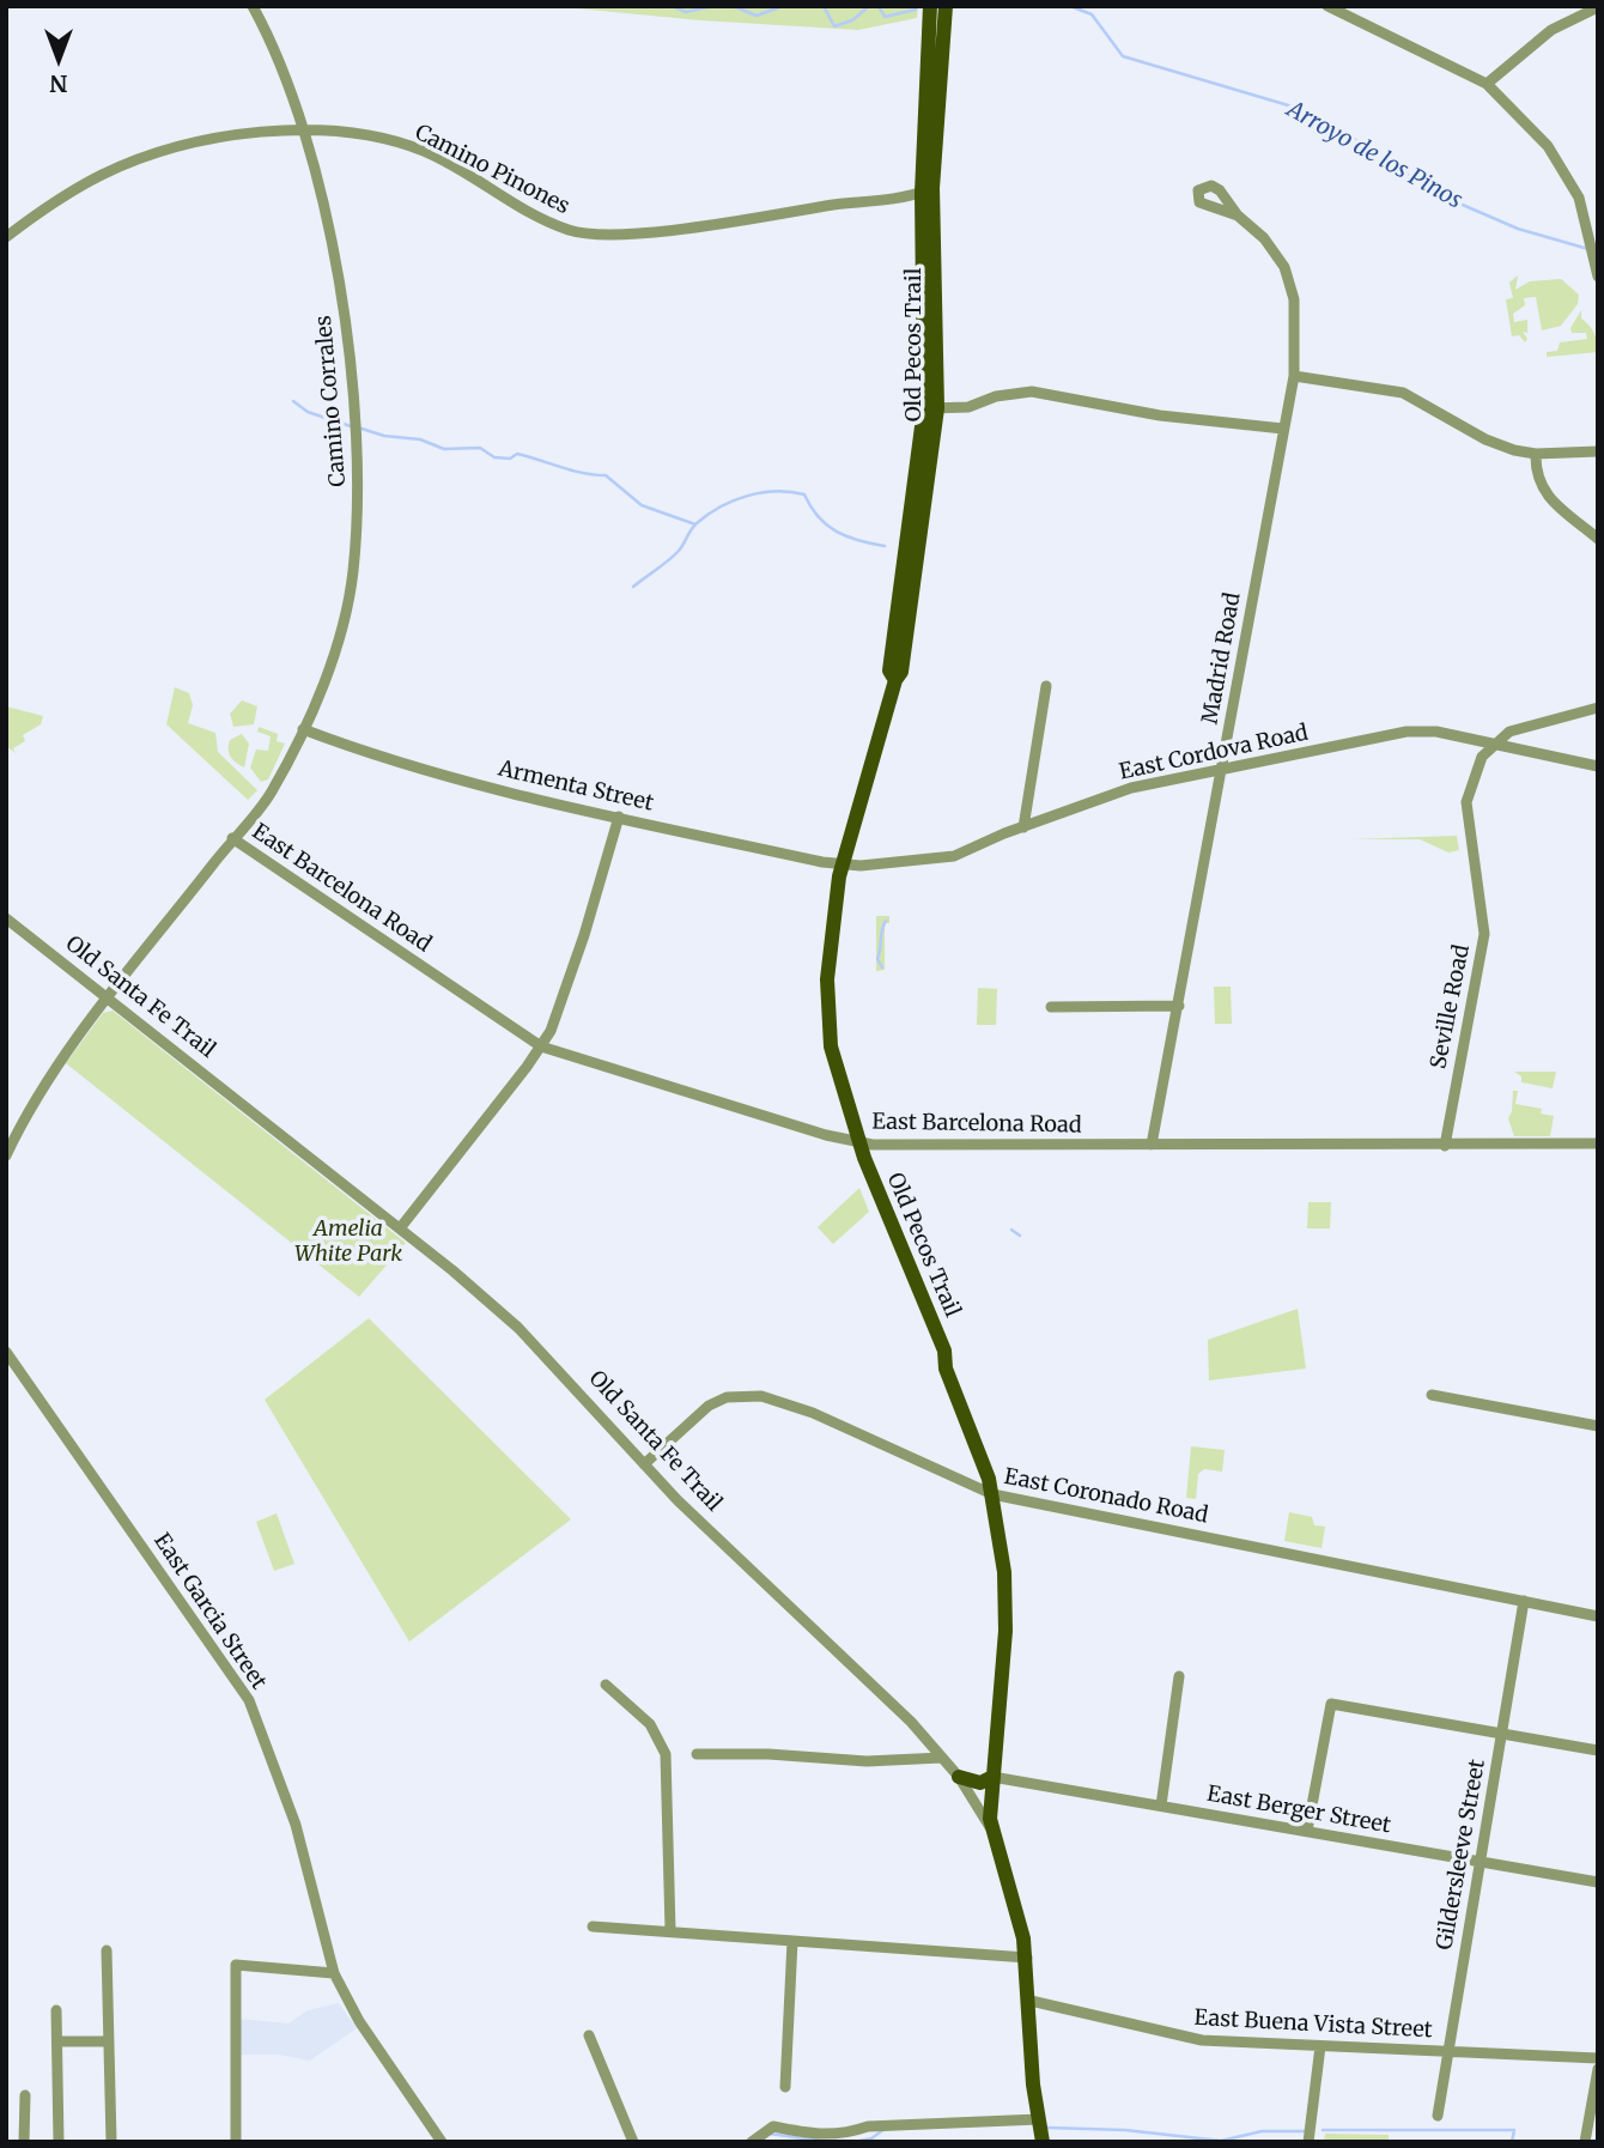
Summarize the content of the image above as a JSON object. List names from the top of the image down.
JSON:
{
  "streets": {
    "main road": ["Old Pecos Trail", "Old Santa Fe Trail"],
    "street": [
      "Camino Pinones",
      "Camino Corrales",
      "Madrid Road",
      "East Cordova Road",
      "Armenta Street",
      "East Barcelona Road",
      "Seville Road",
      "East Coronado Road",
      "East Garcia Street",
      "East Berger Street",
      "Gildersleeve Street",
      "East Buena Vista Street"
    ]
  },
  "crossings": [
    ["Camino Pinones", "Old Pecos Trail"],
    ["Camino Pinones", "Camino Corrales"],
    ["Old Pecos Trail", "East Cordova Road"],
    ["Old Pecos Trail", "Armenta Street"],
    ["Old Pecos Trail", "East Barcelona Road"],
    ["Old Pecos Trail", "Old Santa Fe Trail"],
    ["Old Pecos Trail", "East Coronado Road"],
    ["Old Pecos Trail", "East Berger Street"],
    ["Camino Corrales", "Armenta Street"],
    ["Camino Corrales", "East Barcelona Road"],
    ["Camino Corrales", "Old Santa Fe Trail"],
    ["Madrid Road", "East Cordova Road"],
    ["Madrid Road", "East Barcelona Road"],
    ["East Cordova Road", "Armenta Street"],
    ["East Cordova Road", "Seville Road"],
    ["East Barcelona Road", "Seville Road"],
    ["Old Santa Fe Trail", "East Coronado Road"],
    ["Old Santa Fe Trail", "East Buena Vista Street"],
    ["East Coronado Road", "Gildersleeve Street"],
    ["East Berger Street", "Gildersleeve Street"],
    ["Gildersleeve Street", "East Buena Vista Street"]
  ],
  "water": ["Arroyo de los Pinos"],
  "parks": ["Amelia White Park"],
  "north": "bottom"
}
